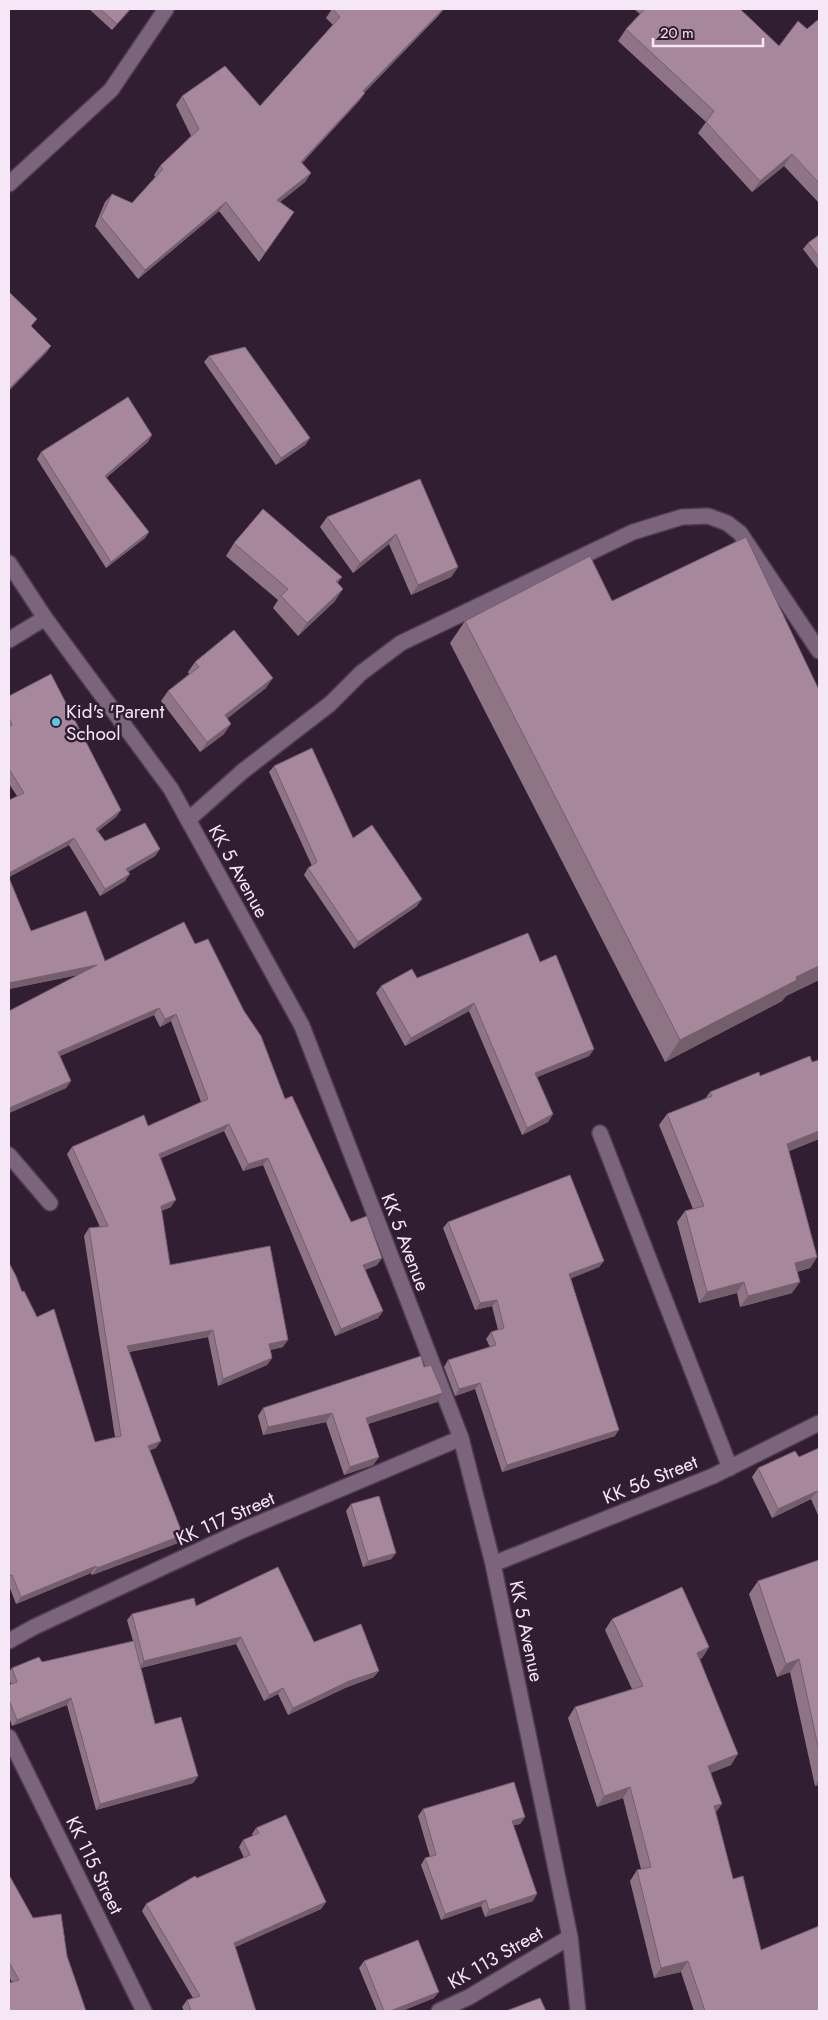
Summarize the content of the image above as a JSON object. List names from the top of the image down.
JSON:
{
  "streets": {
    "street": [
      "KK 5 Avenue",
      "KK 56 Street",
      "KK 117 Street",
      "KK 115 Street",
      "KK 113 Street"
    ]
  },
  "crossings": [
    ["KK 5 Avenue", "KK 56 Street"],
    ["KK 5 Avenue", "KK 117 Street"],
    ["KK 5 Avenue", "KK 113 Street"]
  ],
  "places": ["Kid's 'Parent School"],
  "scale_bar": "20 m"
}
